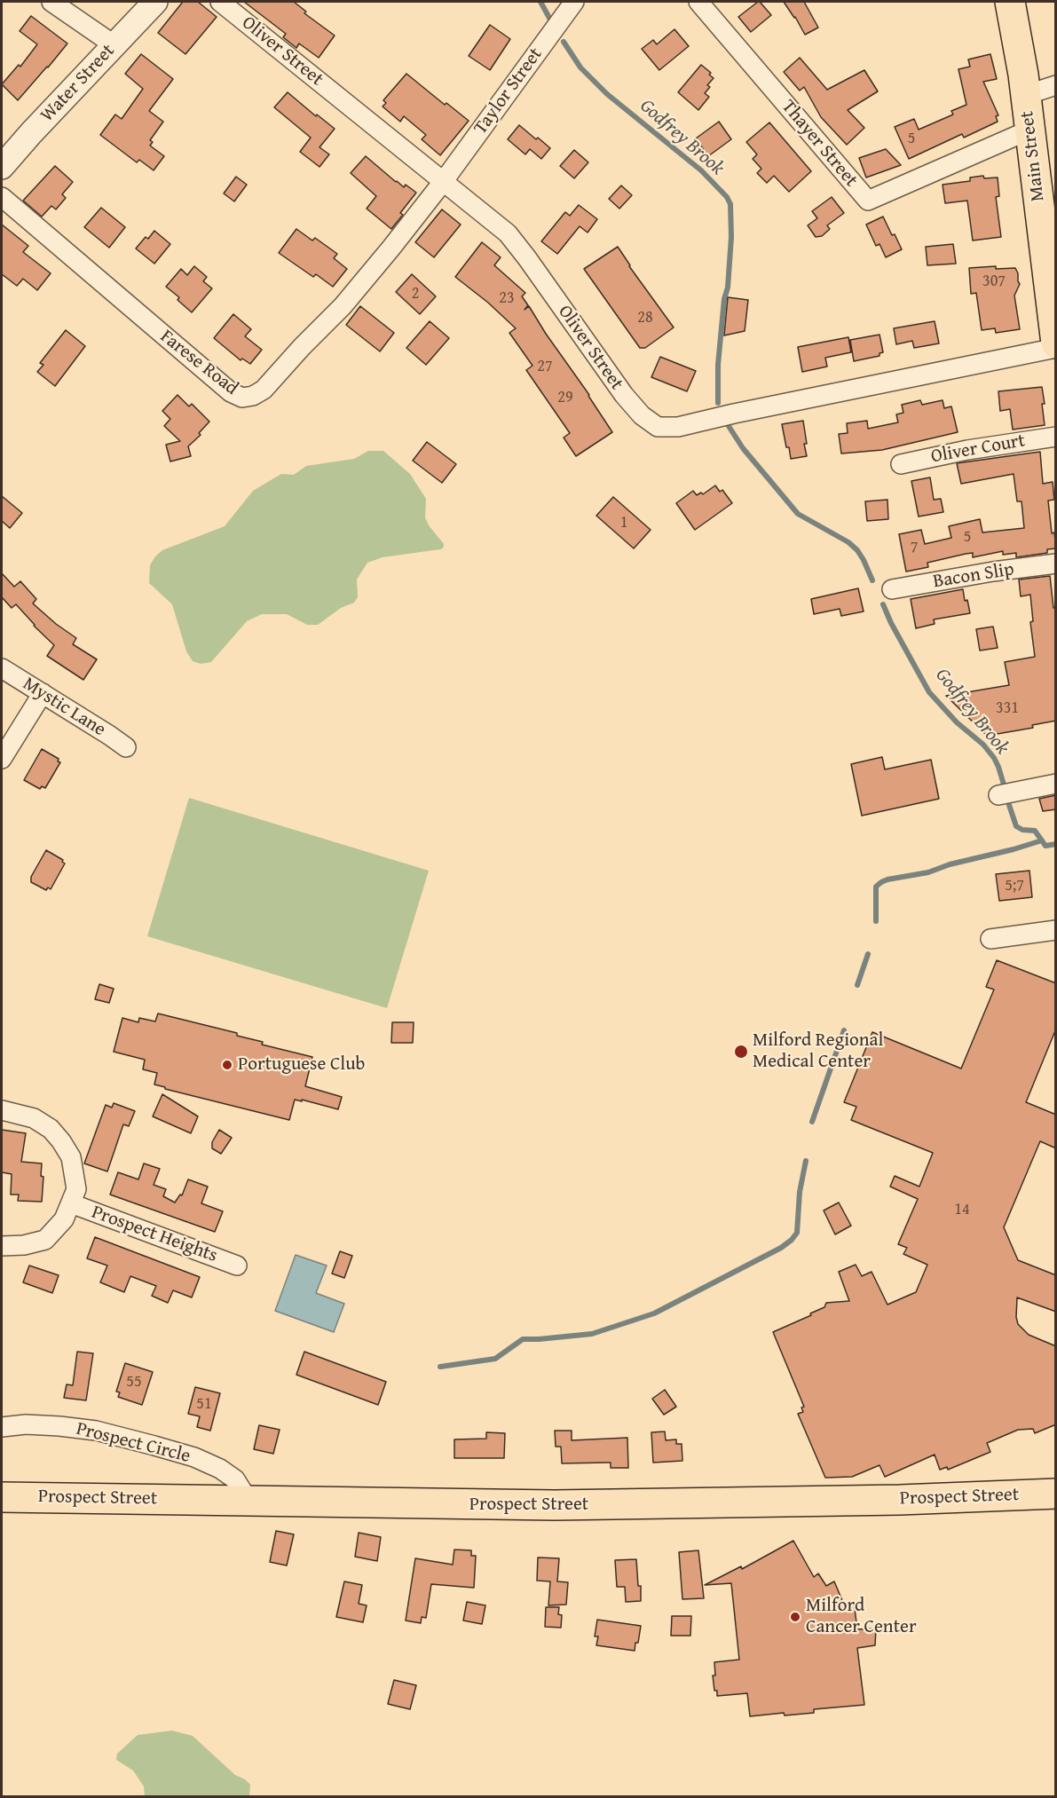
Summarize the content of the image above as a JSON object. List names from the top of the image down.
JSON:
{
  "streets": {
    "main road": ["Main Street", "Prospect Street"],
    "street": [
      "Oliver Street",
      "Water Street",
      "Taylor Street",
      "Thayer Street",
      "Farese Road",
      "Oliver Court",
      "Bacon Slip",
      "Mystic Lane",
      "Prospect Heights",
      "Prospect Circle"
    ]
  },
  "crossings": [
    ["Oliver Street", "Taylor Street"],
    ["Oliver Street", "Farese Road"],
    ["Taylor Street", "Farese Road"],
    ["Thayer Street", "Main Street"],
    ["Prospect Circle", "Prospect Street"]
  ],
  "water": ["Godfrey Brook"],
  "places": ["Milford Regional Medical Center", "Portuguese Club", "Milford Cancer Center"],
  "house_numbers": [
    "5",
    "307",
    "2",
    "23",
    "28",
    "27",
    "29",
    "1",
    "5",
    "7",
    "331",
    "5;7",
    "14",
    "55",
    "51"
  ]
}
